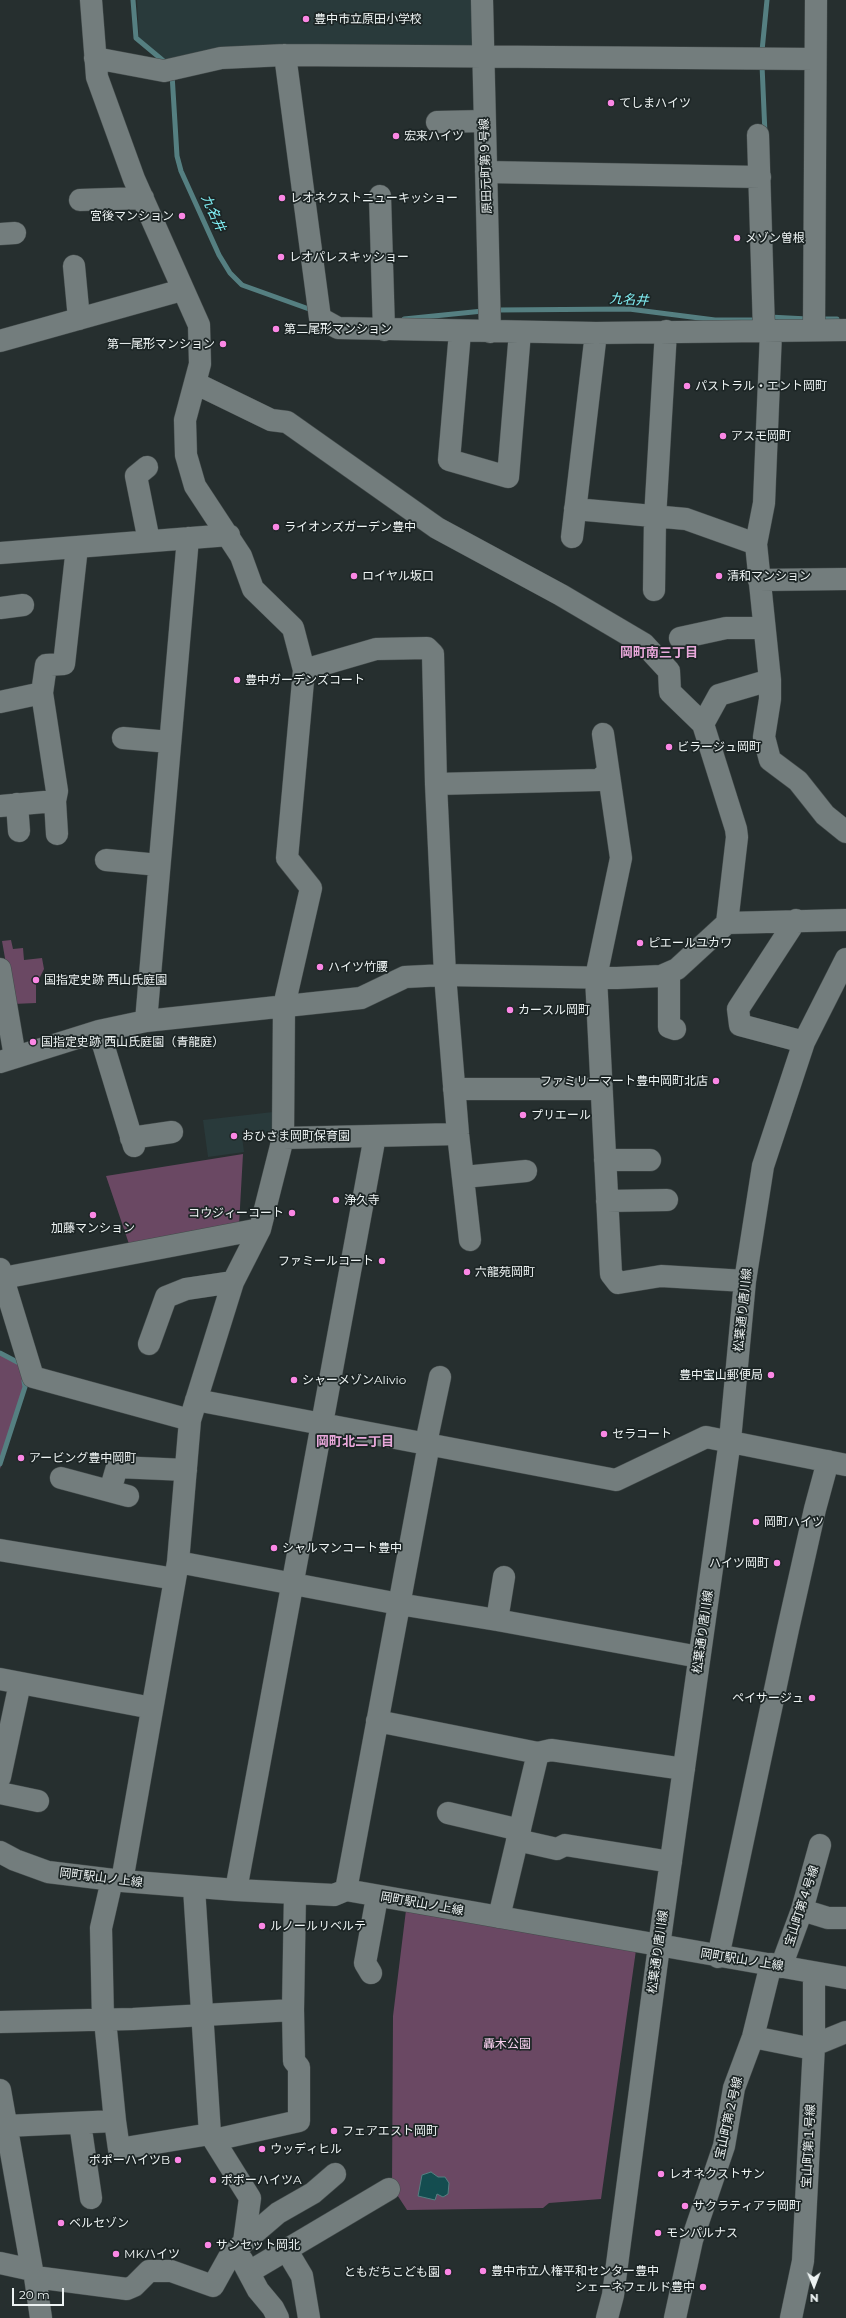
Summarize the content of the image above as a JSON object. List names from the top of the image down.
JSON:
{
  "streets": {
    "street": [
      "原田元町第９号線",
      "松葉通り唐川線",
      "岡町駅山ノ上線",
      "宝山町第４号線",
      "宝山町第２号線",
      "宝山町第１号線"
    ]
  },
  "crossings": [
    ["松葉通り唐川線", "岡町駅山ノ上線"],
    ["岡町駅山ノ上線", "宝山町第４号線"],
    ["岡町駅山ノ上線", "宝山町第２号線"],
    ["岡町駅山ノ上線", "宝山町第１号線"],
    ["宝山町第４号線", "宝山町第２号線"]
  ],
  "districts": ["岡町南三丁目", "岡町北二丁目"],
  "water": ["九名井"],
  "parks": ["轟木公園"],
  "places": [
    "豊中市立原田小学校",
    "てしまハイツ",
    "宏来ハイツ",
    "レオネクストニューキッショー",
    "宮後マンション",
    "メゾン曽根",
    "レオパレスキッショー",
    "第二尾形マンション",
    "第一尾形マンション",
    "パストラル・エント岡町",
    "アスモ岡町",
    "ライオンズガーデン豊中",
    "ロイヤル坂口",
    "清和マンション",
    "豊中ガーデンズコート",
    "ビラージュ岡町",
    "ピエールユカワ",
    "ハイツ竹腰",
    "国指定史跡 西山氏庭園",
    "カースル岡町",
    "国指定史跡 西山氏庭園（青龍庭）",
    "ファミリーマート豊中岡町北店",
    "プリエール",
    "おひさま岡町保育園",
    "浄久寺",
    "コウジィーコート",
    "加藤マンション",
    "ファミールコート",
    "六龍苑岡町",
    "豊中宝山郵便局",
    "シャーメゾンAlivio",
    "セラコート",
    "アービング豊中岡町",
    "岡町ハイツ",
    "シャルマンコート豊中",
    "ハイツ岡町",
    "ペイサージュ",
    "ルノールリベルテ",
    "フェアエスト岡町",
    "ウッディヒル",
    "ポポーハイツB",
    "レオネクストサン",
    "ポポーハイツA",
    "サクラティアラ岡町",
    "ベルセゾン",
    "モンパルナス",
    "サンセット岡北",
    "MKハイツ",
    "豊中市立人権平和センター豊中",
    "ともだちこども園",
    "シェーネフェルド豊中"
  ],
  "scale_bar": "20 m",
  "north": "bottom"
}
